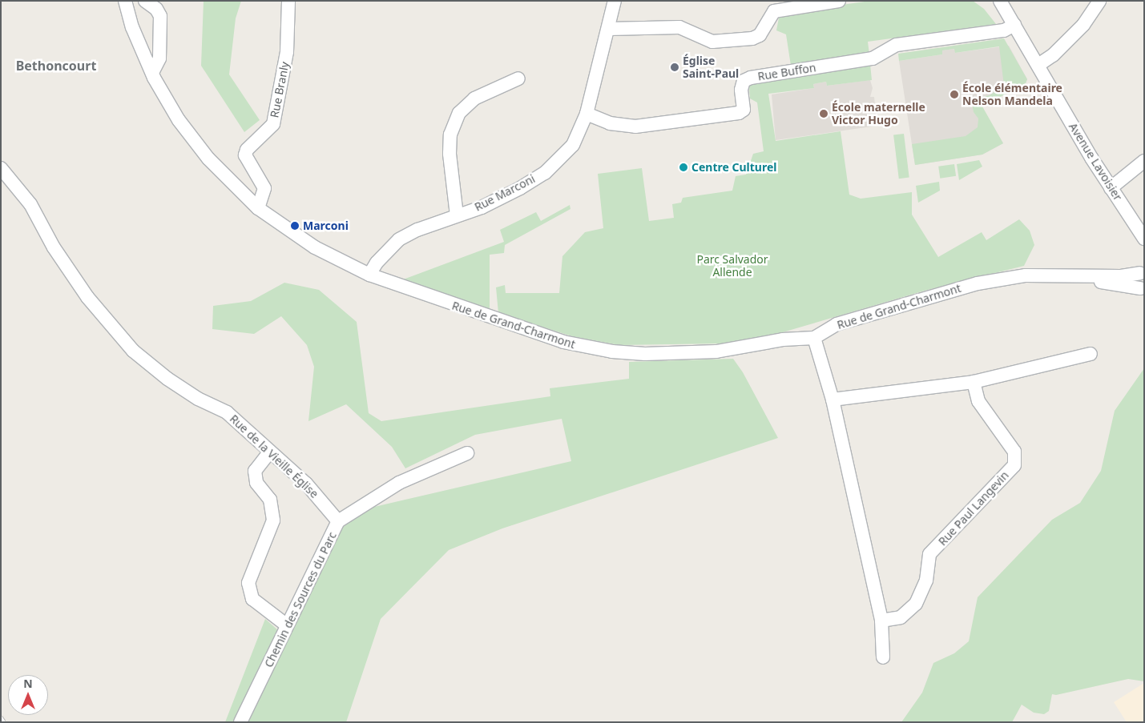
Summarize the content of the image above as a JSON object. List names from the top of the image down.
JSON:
{
  "streets": {
    "street": [
      "Rue Buffon",
      "Rue Branly",
      "Avenue Lavoisier",
      "Rue Marconi",
      "Rue de Grand-Charmont",
      "Rue de la Vieille Église",
      "Rue Paul Langevin",
      "Chemin des Sources du Parc"
    ]
  },
  "crossings": [
    ["Rue Buffon", "Avenue Lavoisier"],
    ["Rue Buffon", "Rue Marconi"],
    ["Rue Branly", "Rue de Grand-Charmont"],
    ["Rue Marconi", "Rue de Grand-Charmont"],
    ["Rue de la Vieille Église", "Chemin des Sources du Parc"]
  ],
  "districts": ["Bethoncourt"],
  "parks": ["Parc Salvador Allende"],
  "places": [
    "Église Saint-Paul",
    "École élémentaire Nelson Mandela",
    "École maternelle Victor Hugo",
    "Centre Culturel",
    "Marconi"
  ],
  "north": "top"
}
